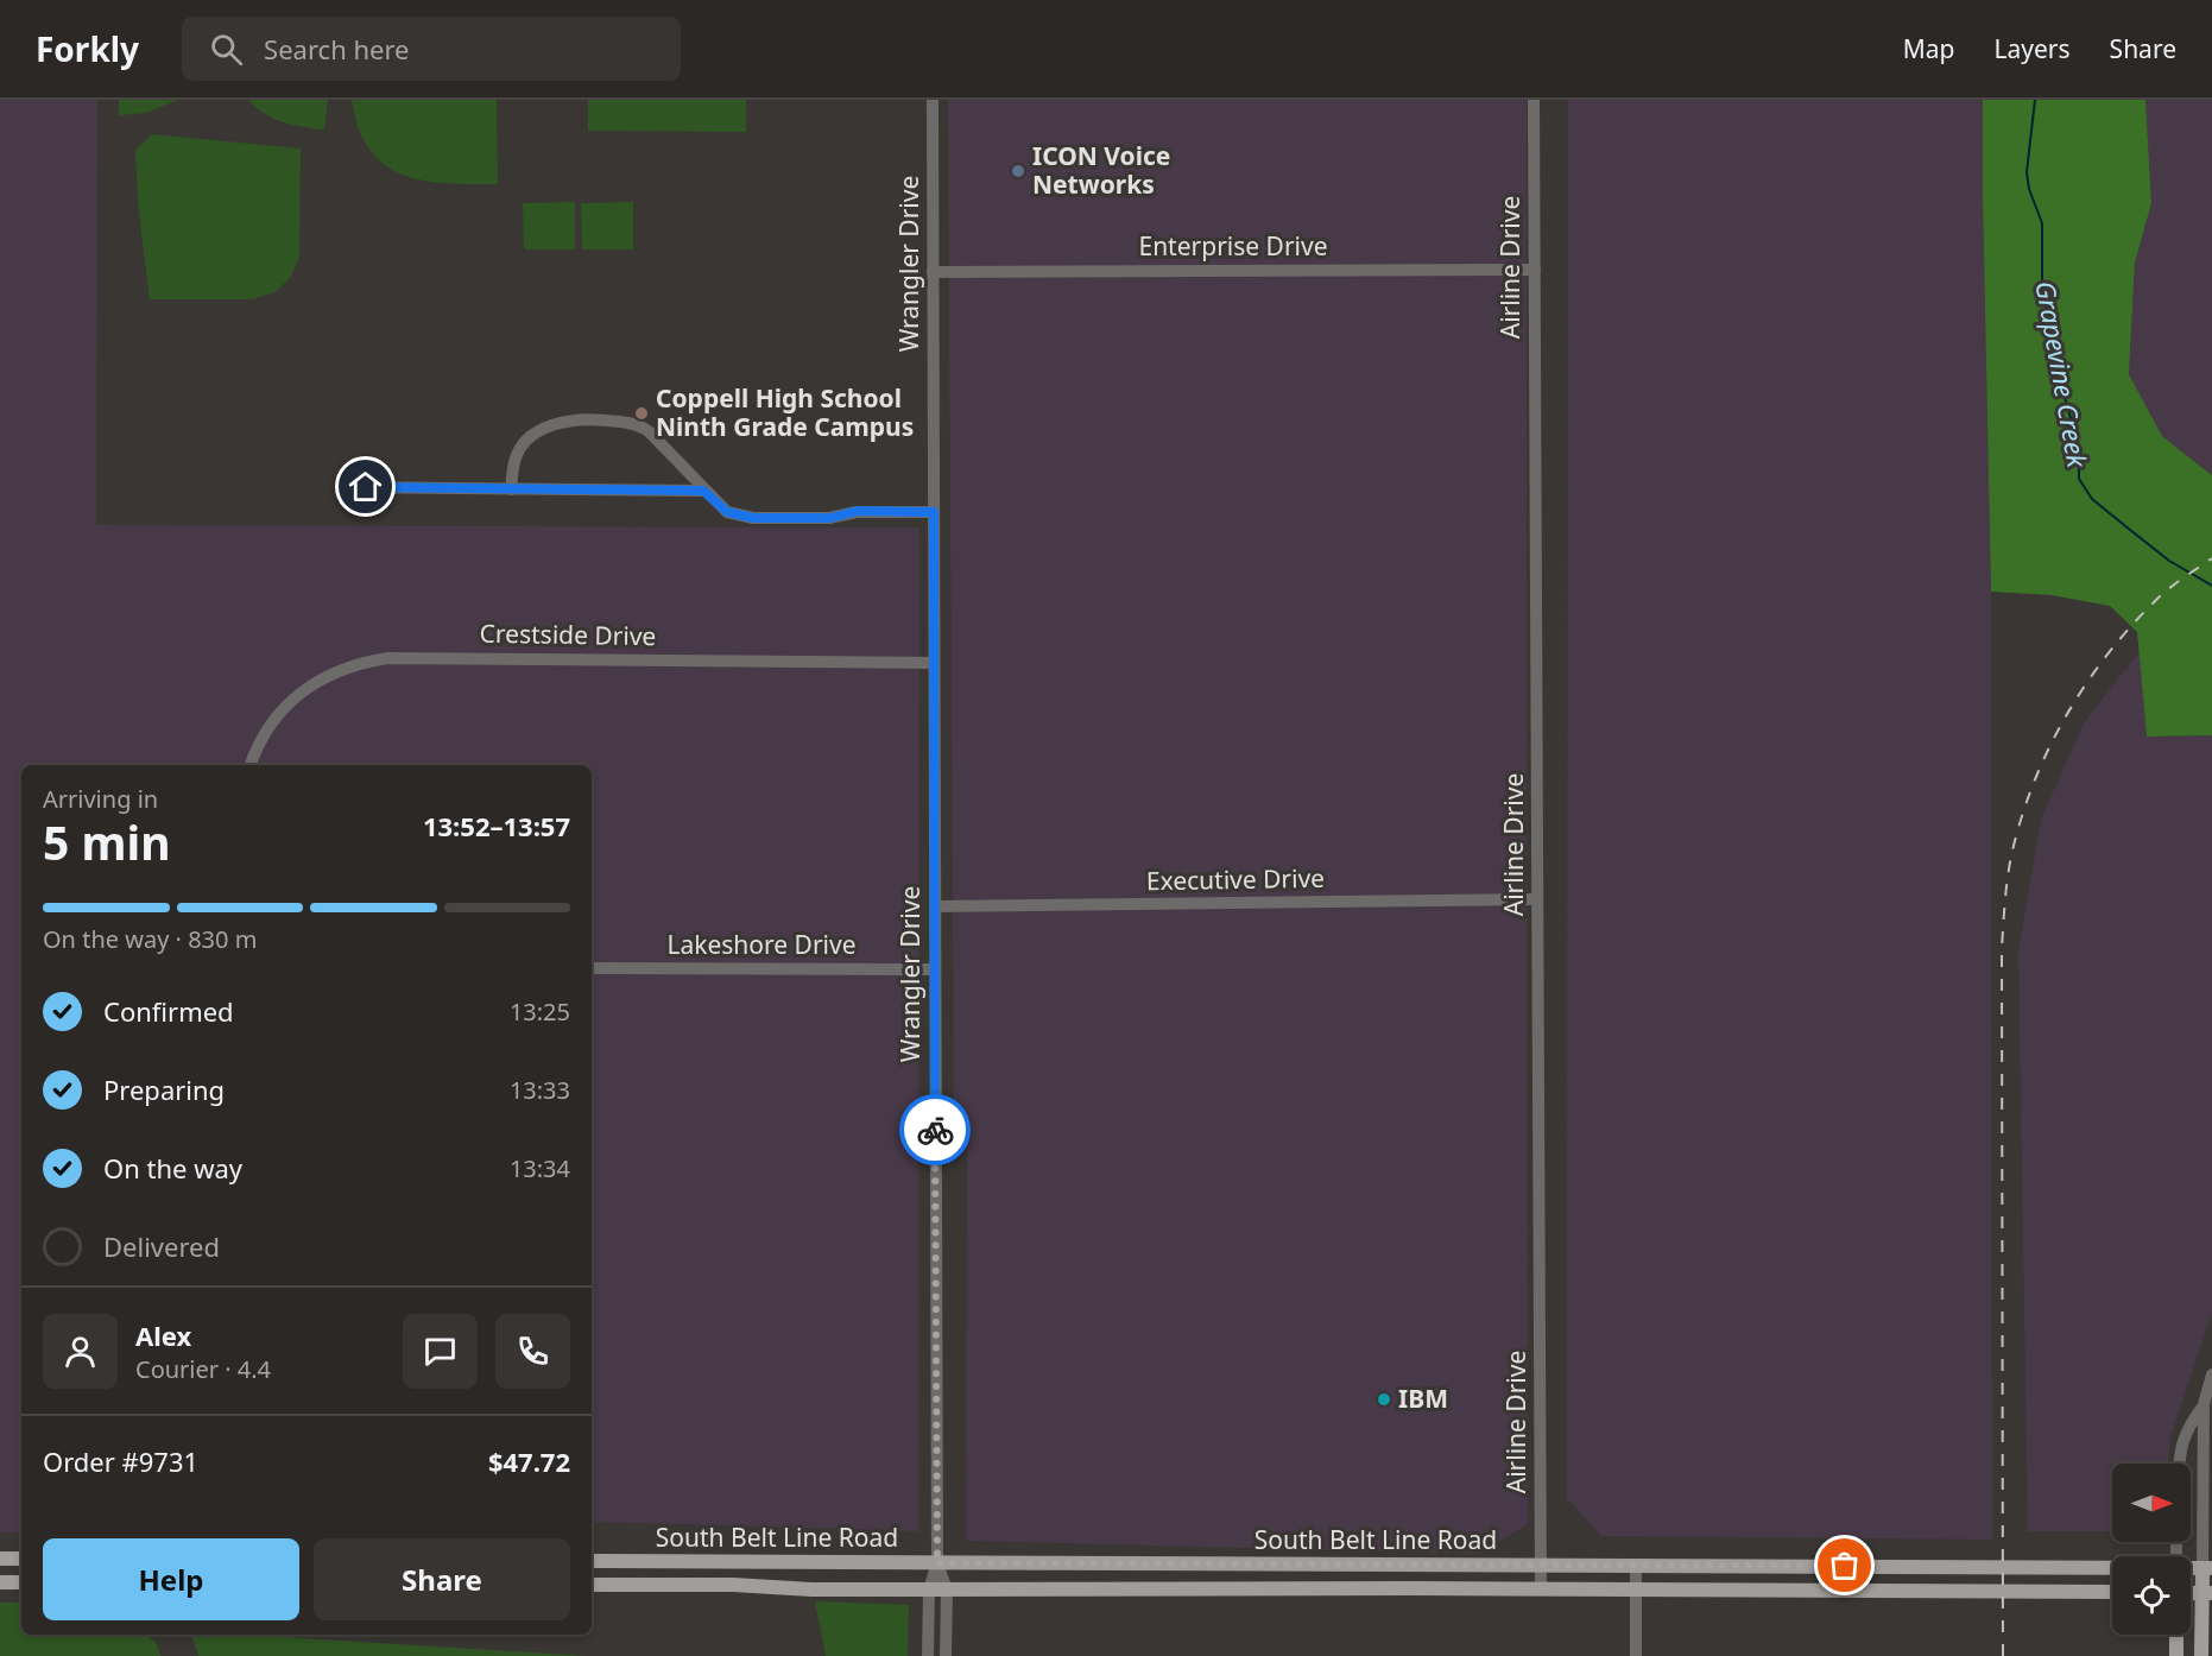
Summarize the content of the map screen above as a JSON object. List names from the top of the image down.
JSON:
{
  "streets": {
    "main road": ["South Belt Line Road"],
    "street": [
      "Enterprise Drive",
      "Wrangler Drive",
      "Airline Drive",
      "Crestside Drive",
      "Executive Drive",
      "Lakeshore Drive"
    ]
  },
  "crossings": [
    ["Enterprise Drive", "Wrangler Drive"],
    ["Enterprise Drive", "Airline Drive"],
    ["Wrangler Drive", "Crestside Drive"],
    ["Wrangler Drive", "Executive Drive"],
    ["Wrangler Drive", "Lakeshore Drive"],
    ["Wrangler Drive", "South Belt Line Road"],
    ["Airline Drive", "Executive Drive"],
    ["Airline Drive", "South Belt Line Road"]
  ],
  "water": ["Grapevine Creek"],
  "places": ["ICON Voice Networks", "Coppell High School Ninth Grade Campus", "IBM"],
  "north": "right",
  "page": {
    "header": "Forkly",
    "search": "Search here",
    "nav": ["Map", "Layers", "Share"],
    "heading": ["5 min", "Arriving in", "13:52–13:57"],
    "panel": [
      "Alex",
      "Courier · 4.4",
      "Order #9731",
      "$47.72"
    ],
    "bar": "On the way · 830 m",
    "list": [
      ["Confirmed", "13:25"],
      ["Preparing", "13:33"],
      ["On the way", "13:34"],
      "Delivered"
    ],
    "buttons": ["Help", "Share"]
  }
}
